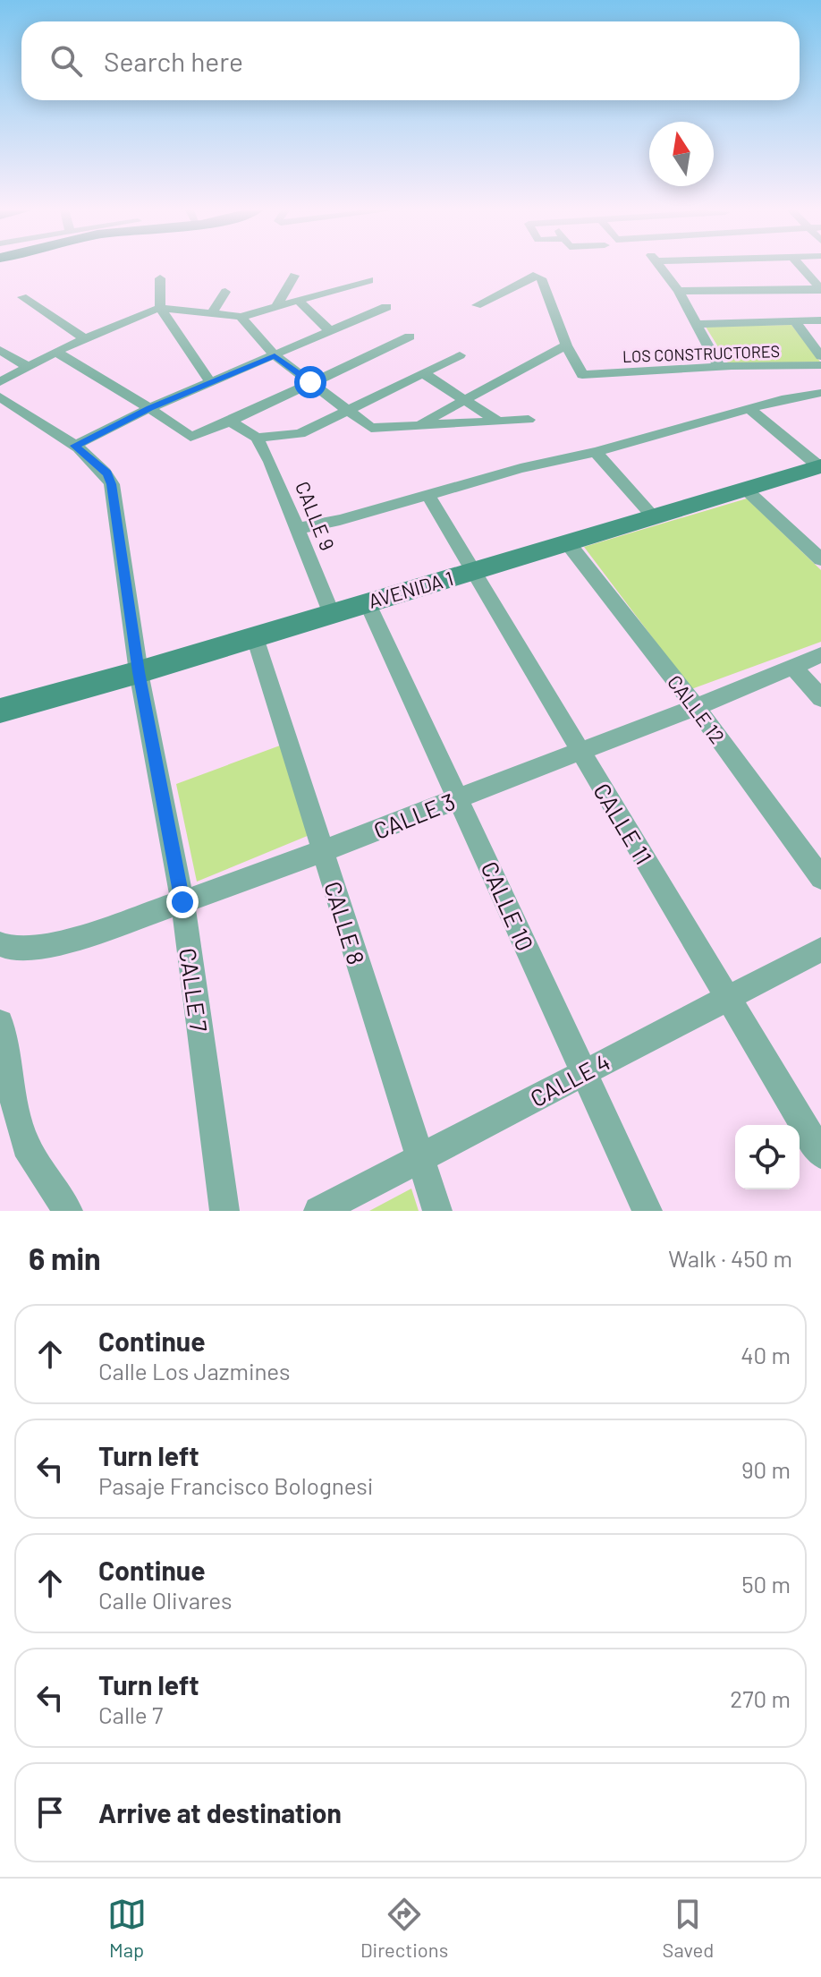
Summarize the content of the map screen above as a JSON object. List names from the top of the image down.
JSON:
{
  "streets": {
    "street": [
      "LOS CONSTRUCTORES",
      "CALLE 9",
      "AVENIDA 1",
      "CALLE 12",
      "CALLE 3",
      "CALLE 11",
      "CALLE 10",
      "CALLE 8",
      "CALLE 7",
      "CALLE 4"
    ]
  },
  "crossings": [
    ["CALLE 9", "AVENIDA 1"],
    ["AVENIDA 1", "CALLE 12"],
    ["AVENIDA 1", "CALLE 11"],
    ["AVENIDA 1", "CALLE 10"],
    ["AVENIDA 1", "CALLE 8"],
    ["AVENIDA 1", "CALLE 7"],
    ["CALLE 12", "CALLE 3"],
    ["CALLE 3", "CALLE 11"],
    ["CALLE 3", "CALLE 10"],
    ["CALLE 3", "CALLE 8"],
    ["CALLE 3", "CALLE 7"],
    ["CALLE 11", "CALLE 4"],
    ["CALLE 10", "CALLE 4"],
    ["CALLE 8", "CALLE 4"]
  ],
  "north": "top",
  "page": {
    "search": "Search here",
    "heading": ["6 min", "Walk · 450 m"],
    "list": [
      ["Continue", "Calle Los Jazmines", "40 m"],
      ["Turn left", "Pasaje Francisco Bolognesi", "90 m"],
      ["Continue", "Calle Olivares", "50 m"],
      ["Turn left", "Calle 7", "270 m"],
      "Arrive at destination"
    ],
    "nav": ["Map", "Directions", "Saved"]
  }
}
